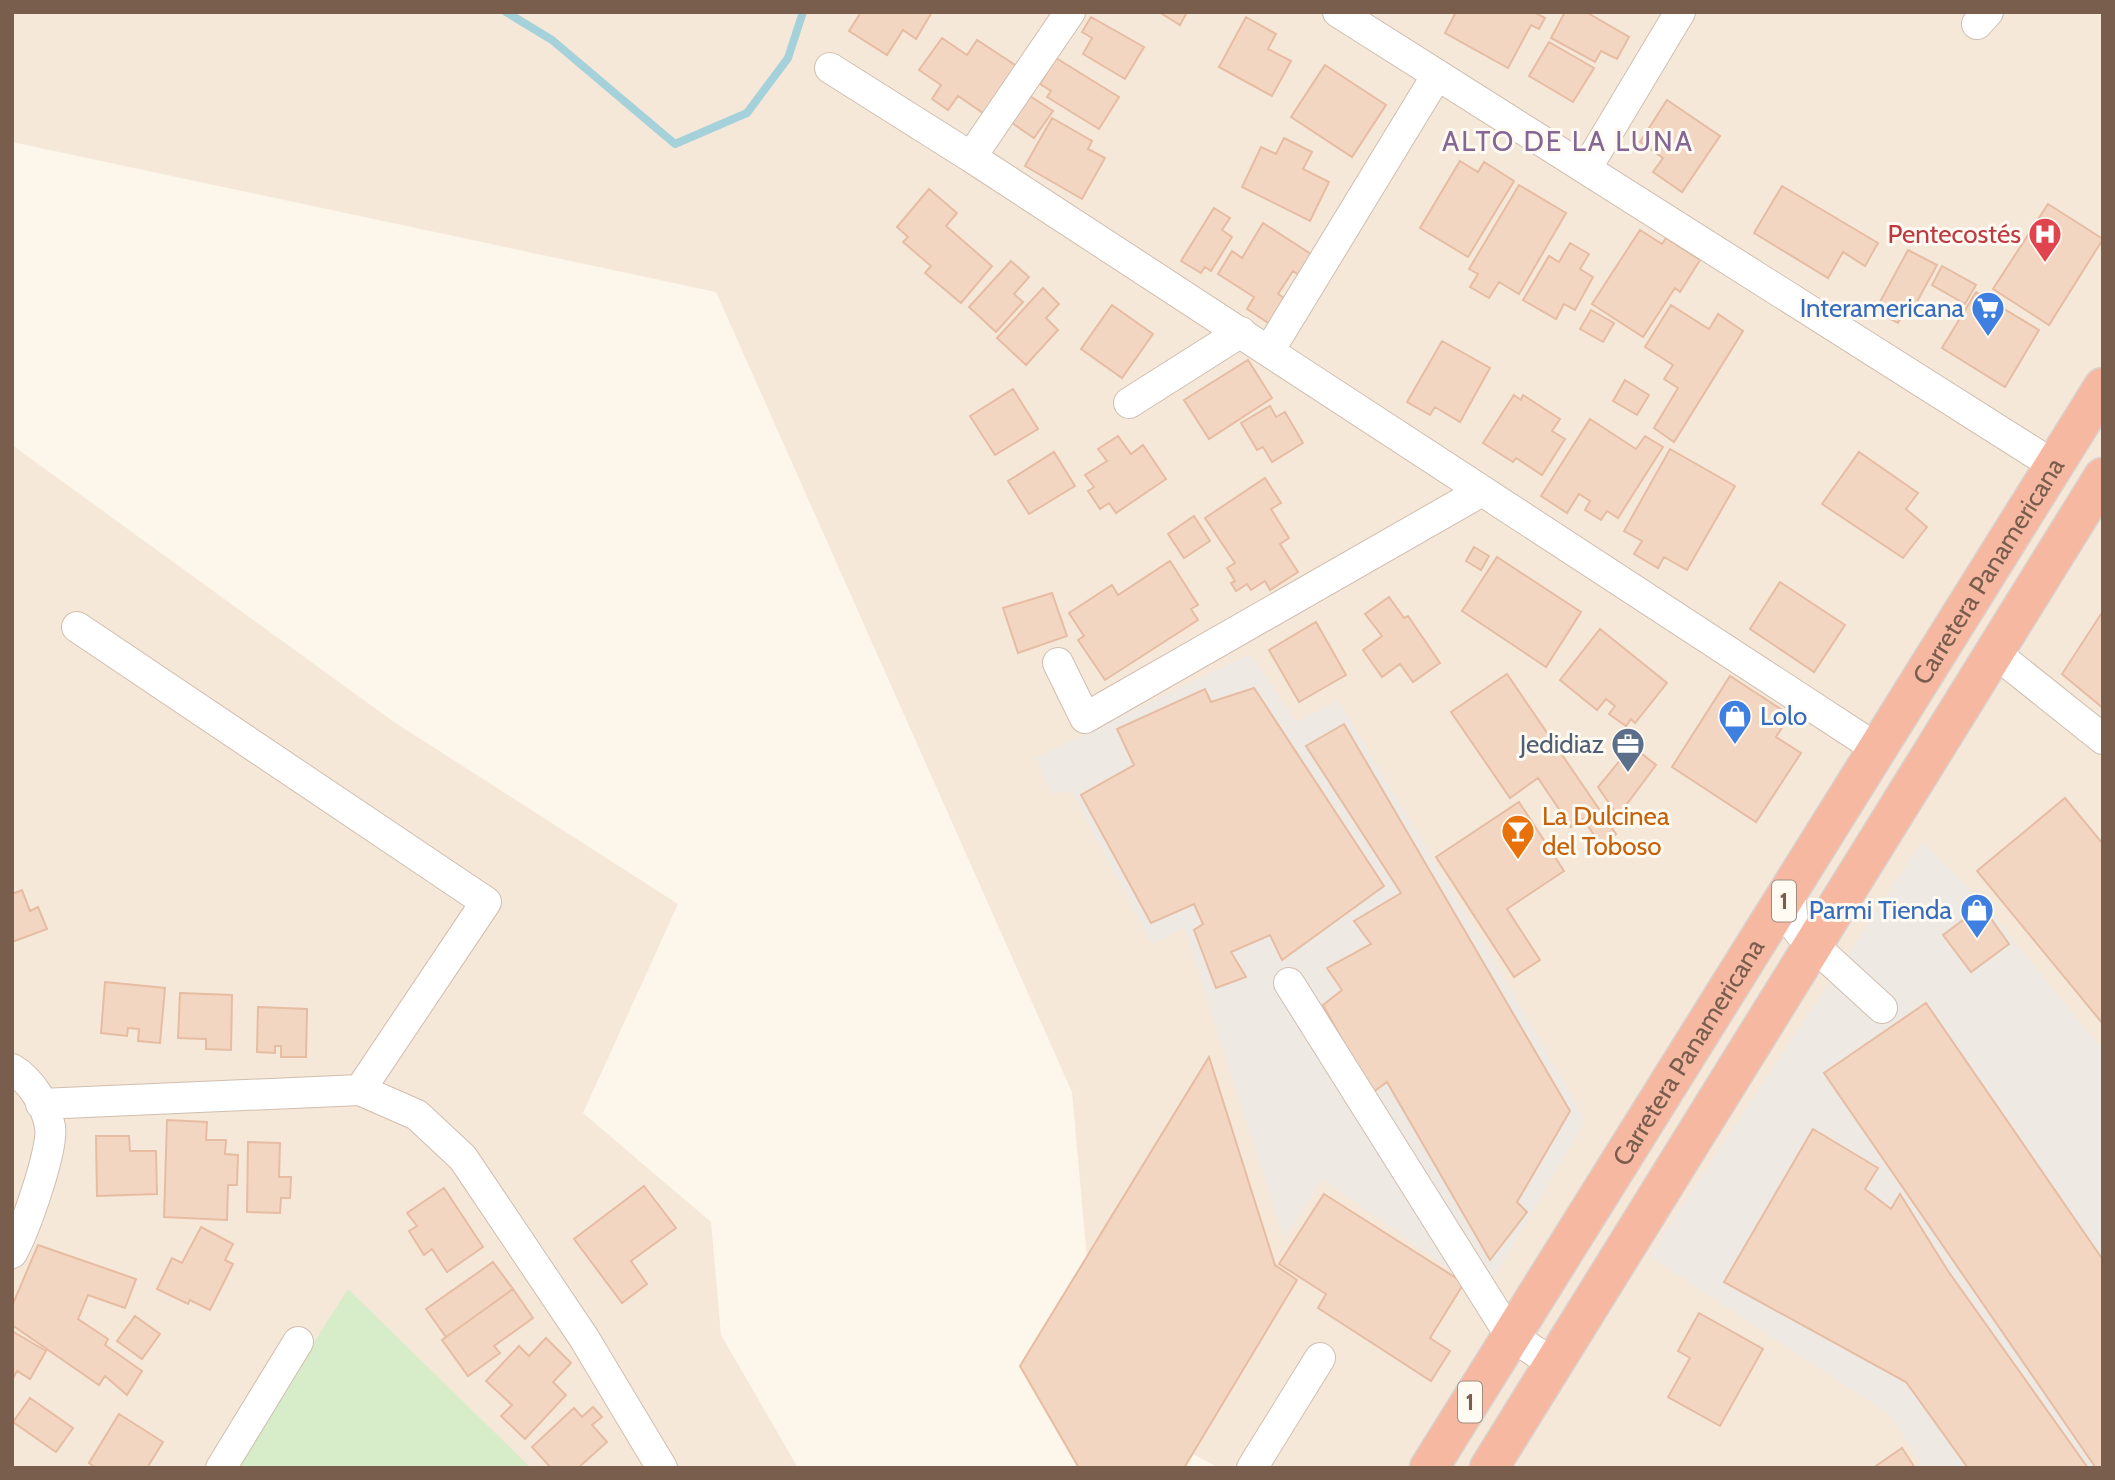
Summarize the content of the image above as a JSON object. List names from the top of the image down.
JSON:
{
  "streets": {
    "highway": ["Carretera Panamericana", "1"]
  },
  "districts": ["ALTO DE LA LUNA"],
  "places": {
    "hospital": ["Pentecostés"],
    "supermarket": ["Interamericana"],
    "shop": ["Lolo", "Parmi Tienda"],
    "office": ["Jedidiaz"],
    "bar": ["La Dulcinea del Toboso"]
  }
}
